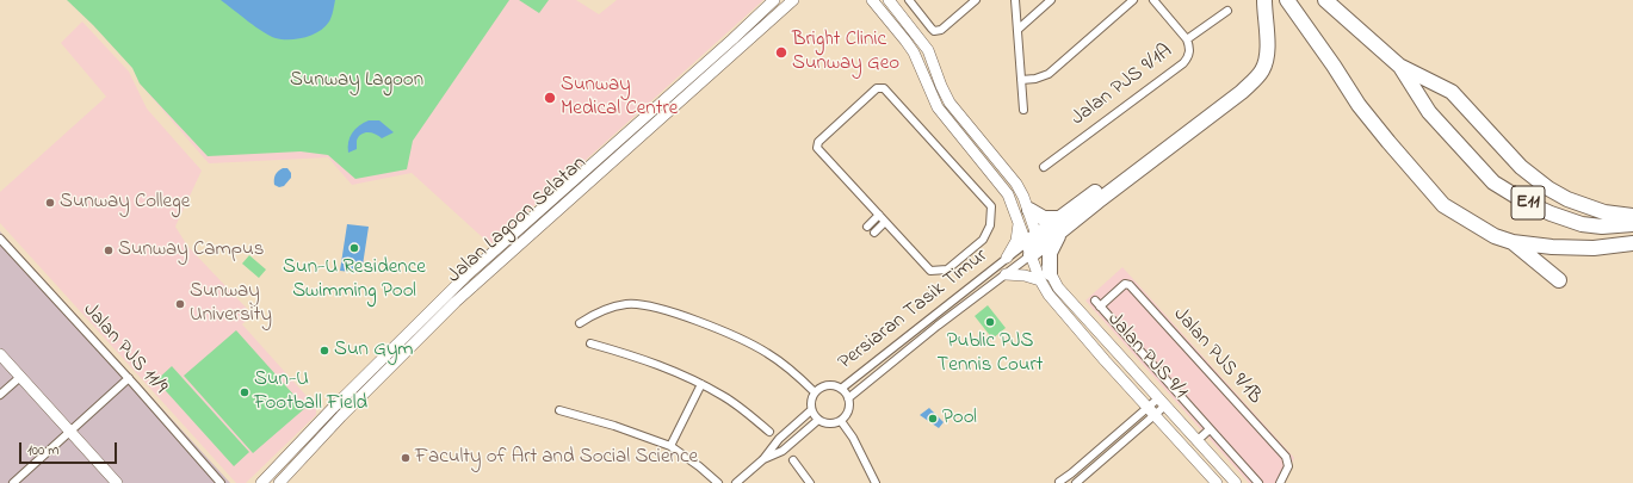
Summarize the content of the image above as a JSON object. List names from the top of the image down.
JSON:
{
  "streets": {
    "highway": ["E11"],
    "main road": ["Jalan Lagoon Selatan", "Jalan PJS 9/1"],
    "street": [
      "Jalan PJS 9/1A",
      "Persiaran Tasik Timur",
      "Jalan PJS 11/9",
      "Jalan PJS 9/1B"
    ]
  },
  "crossings": [
    ["Persiaran Tasik Timur", "Jalan PJS 9/1"]
  ],
  "parks": ["Sunway Lagoon"],
  "places": [
    "Bright Clinic Sunway Geo",
    "Sunway Medical Centre",
    "Sunway College",
    "Sun-U Residence Swimming Pool",
    "Sunway Campus",
    "Sunway University",
    "Public PJS Tennis Court",
    "Sun Gym",
    "Sun-U Football Field",
    "Pool",
    "Faculty of Art and Social Science"
  ],
  "scale_bar": "100 m"
}
